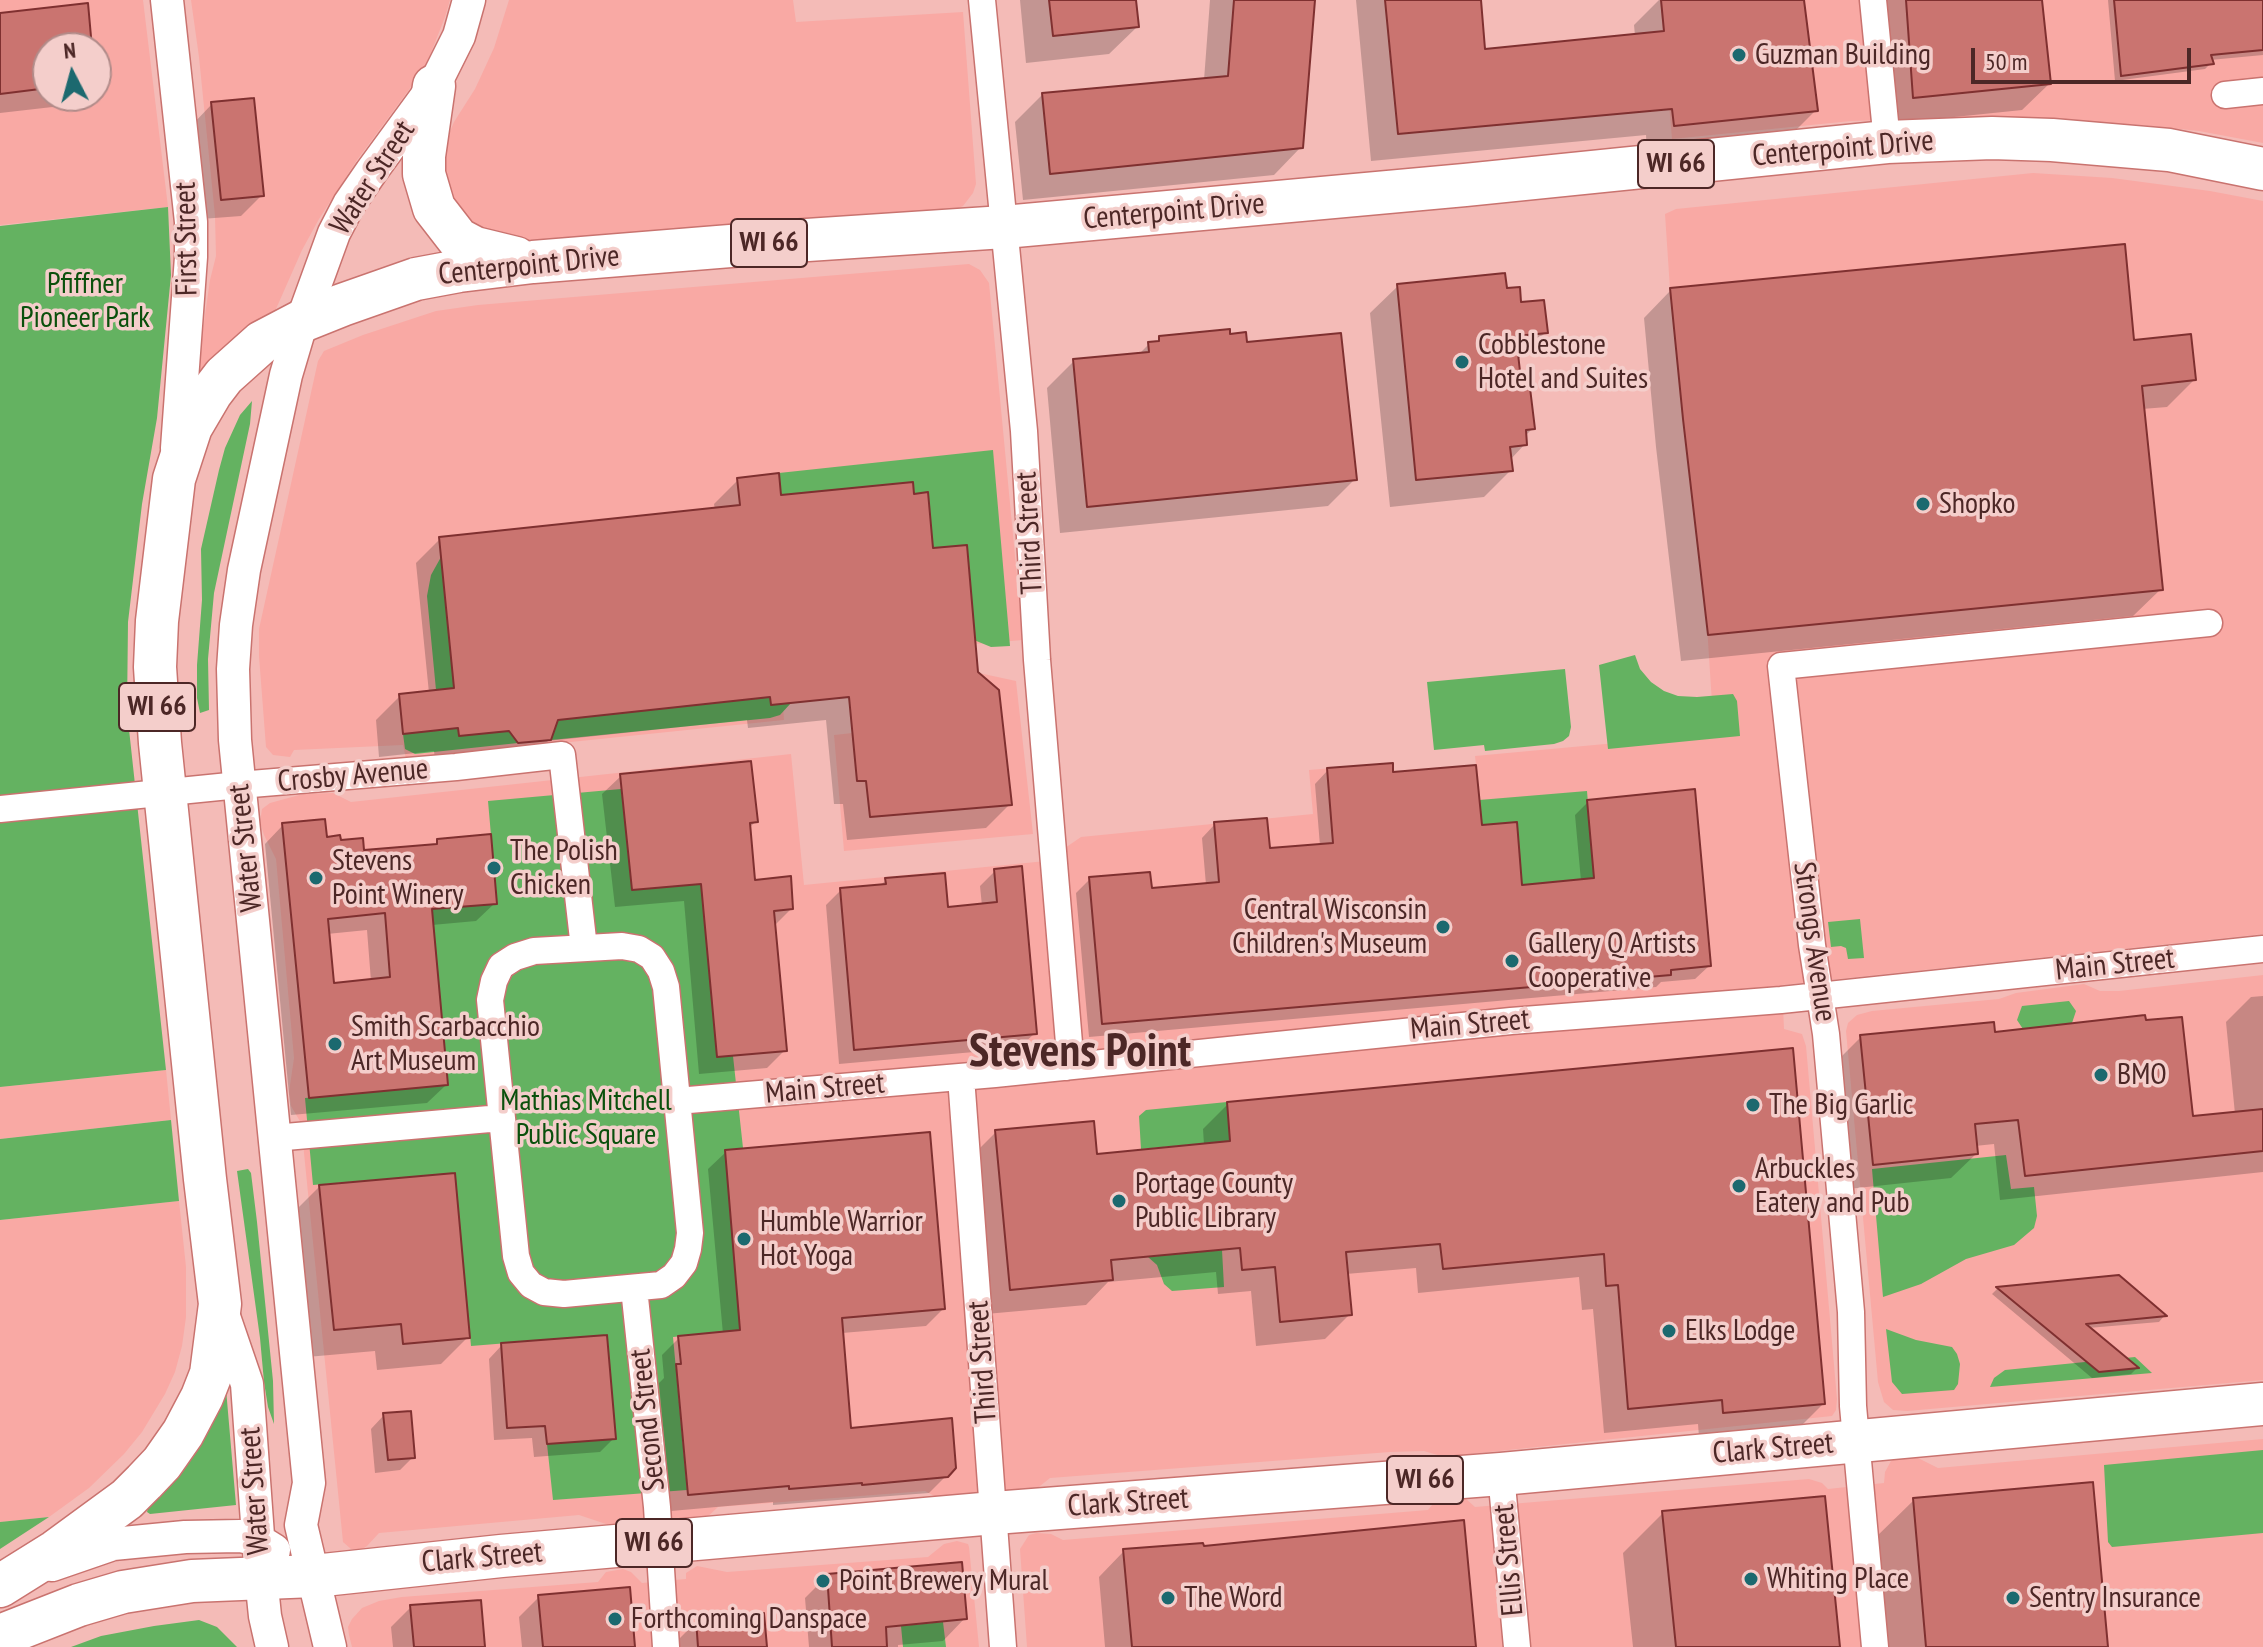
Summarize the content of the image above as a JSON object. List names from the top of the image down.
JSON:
{
  "streets": {
    "main road": [
      "Centerpoint Drive",
      "WI 66",
      "Water Street",
      "Clark Street"
    ],
    "street": [
      "First Street",
      "Third Street",
      "Crosby Avenue",
      "Strongs Avenue",
      "Main Street",
      "Second Street",
      "Ellis Street"
    ]
  },
  "crossings": [
    ["Centerpoint Drive", "Water Street"],
    ["Centerpoint Drive", "First Street"],
    ["Centerpoint Drive", "Third Street"],
    ["WI 66", "Water Street"],
    ["Water Street", "First Street"],
    ["Water Street", "Crosby Avenue"],
    ["Water Street", "Clark Street"],
    ["Third Street", "Main Street"],
    ["Third Street", "Clark Street"],
    ["Strongs Avenue", "Main Street"],
    ["Strongs Avenue", "Clark Street"],
    ["Second Street", "Clark Street"],
    ["Clark Street", "Ellis Street"]
  ],
  "districts": ["Stevens Point"],
  "parks": ["Pfiffner Pioneer Park", "Mathias Mitchell Public Square"],
  "places": [
    "Guzman Building",
    "Cobblestone Hotel and Suites",
    "Shopko",
    "The Polish Chicken",
    "Stevens Point Winery",
    "Central Wisconsin Children's Museum",
    "Gallery Q Artists Cooperative",
    "Smith Scarbacchio Art Museum",
    "BMO",
    "The Big Garlic",
    "Arbuckles Eatery and Pub",
    "Portage County Public Library",
    "Humble Warrior Hot Yoga",
    "Elks Lodge",
    "Whiting Place",
    "Point Brewery Mural",
    "The Word",
    "Sentry Insurance",
    "Forthcoming Danspace"
  ],
  "scale_bar": "50 m",
  "north": "top"
}
